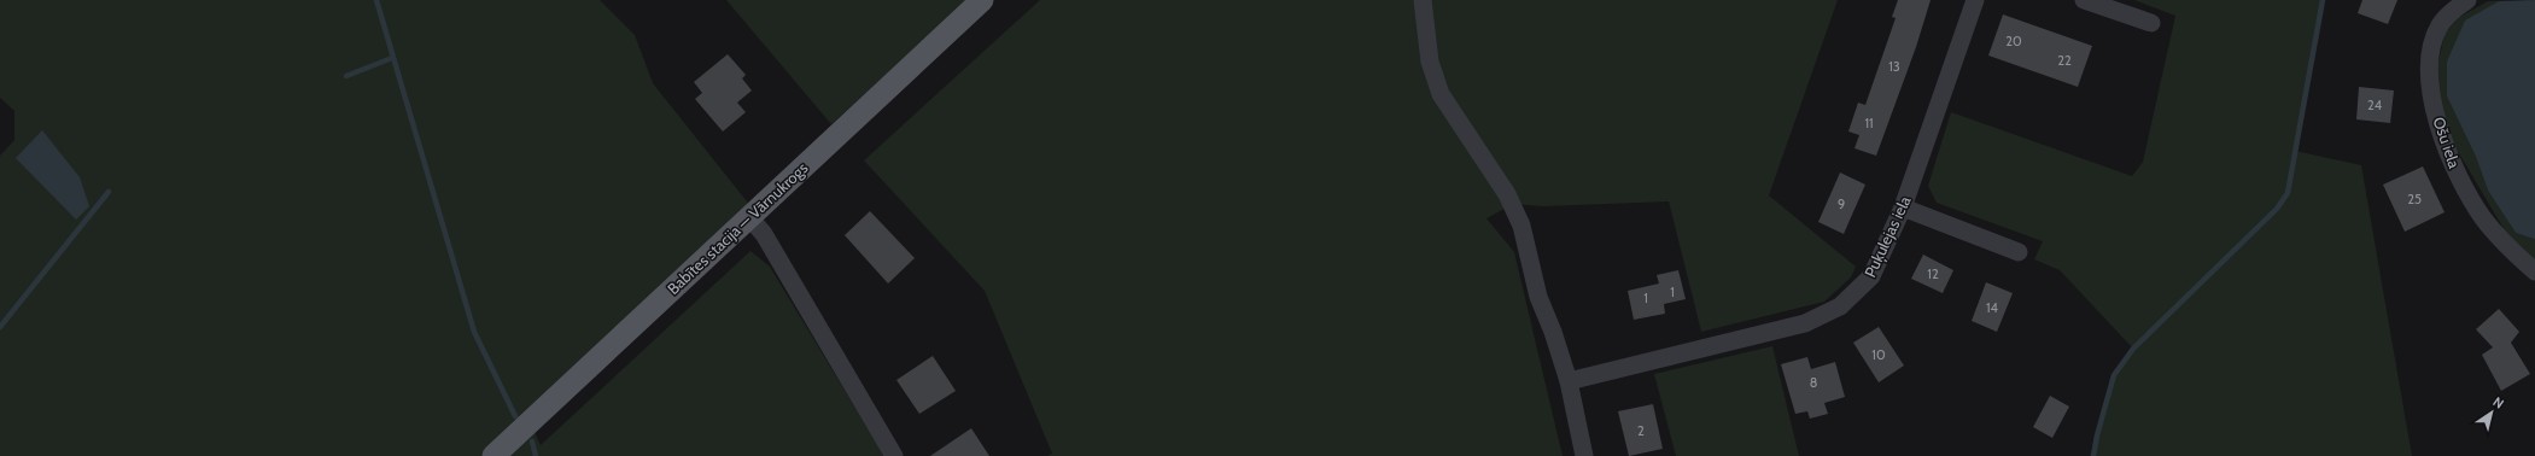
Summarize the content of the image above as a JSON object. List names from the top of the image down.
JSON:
{
  "streets": {
    "main road": ["Babītes stacija — Vārnukrogs"],
    "street": ["Ošu iela", "Puķulejas iela"]
  },
  "house_numbers": [
    "20",
    "22",
    "13",
    "24",
    "11",
    "25",
    "9",
    "12",
    "1",
    "1",
    "14",
    "10",
    "8",
    "2"
  ],
  "north": "top right"
}
